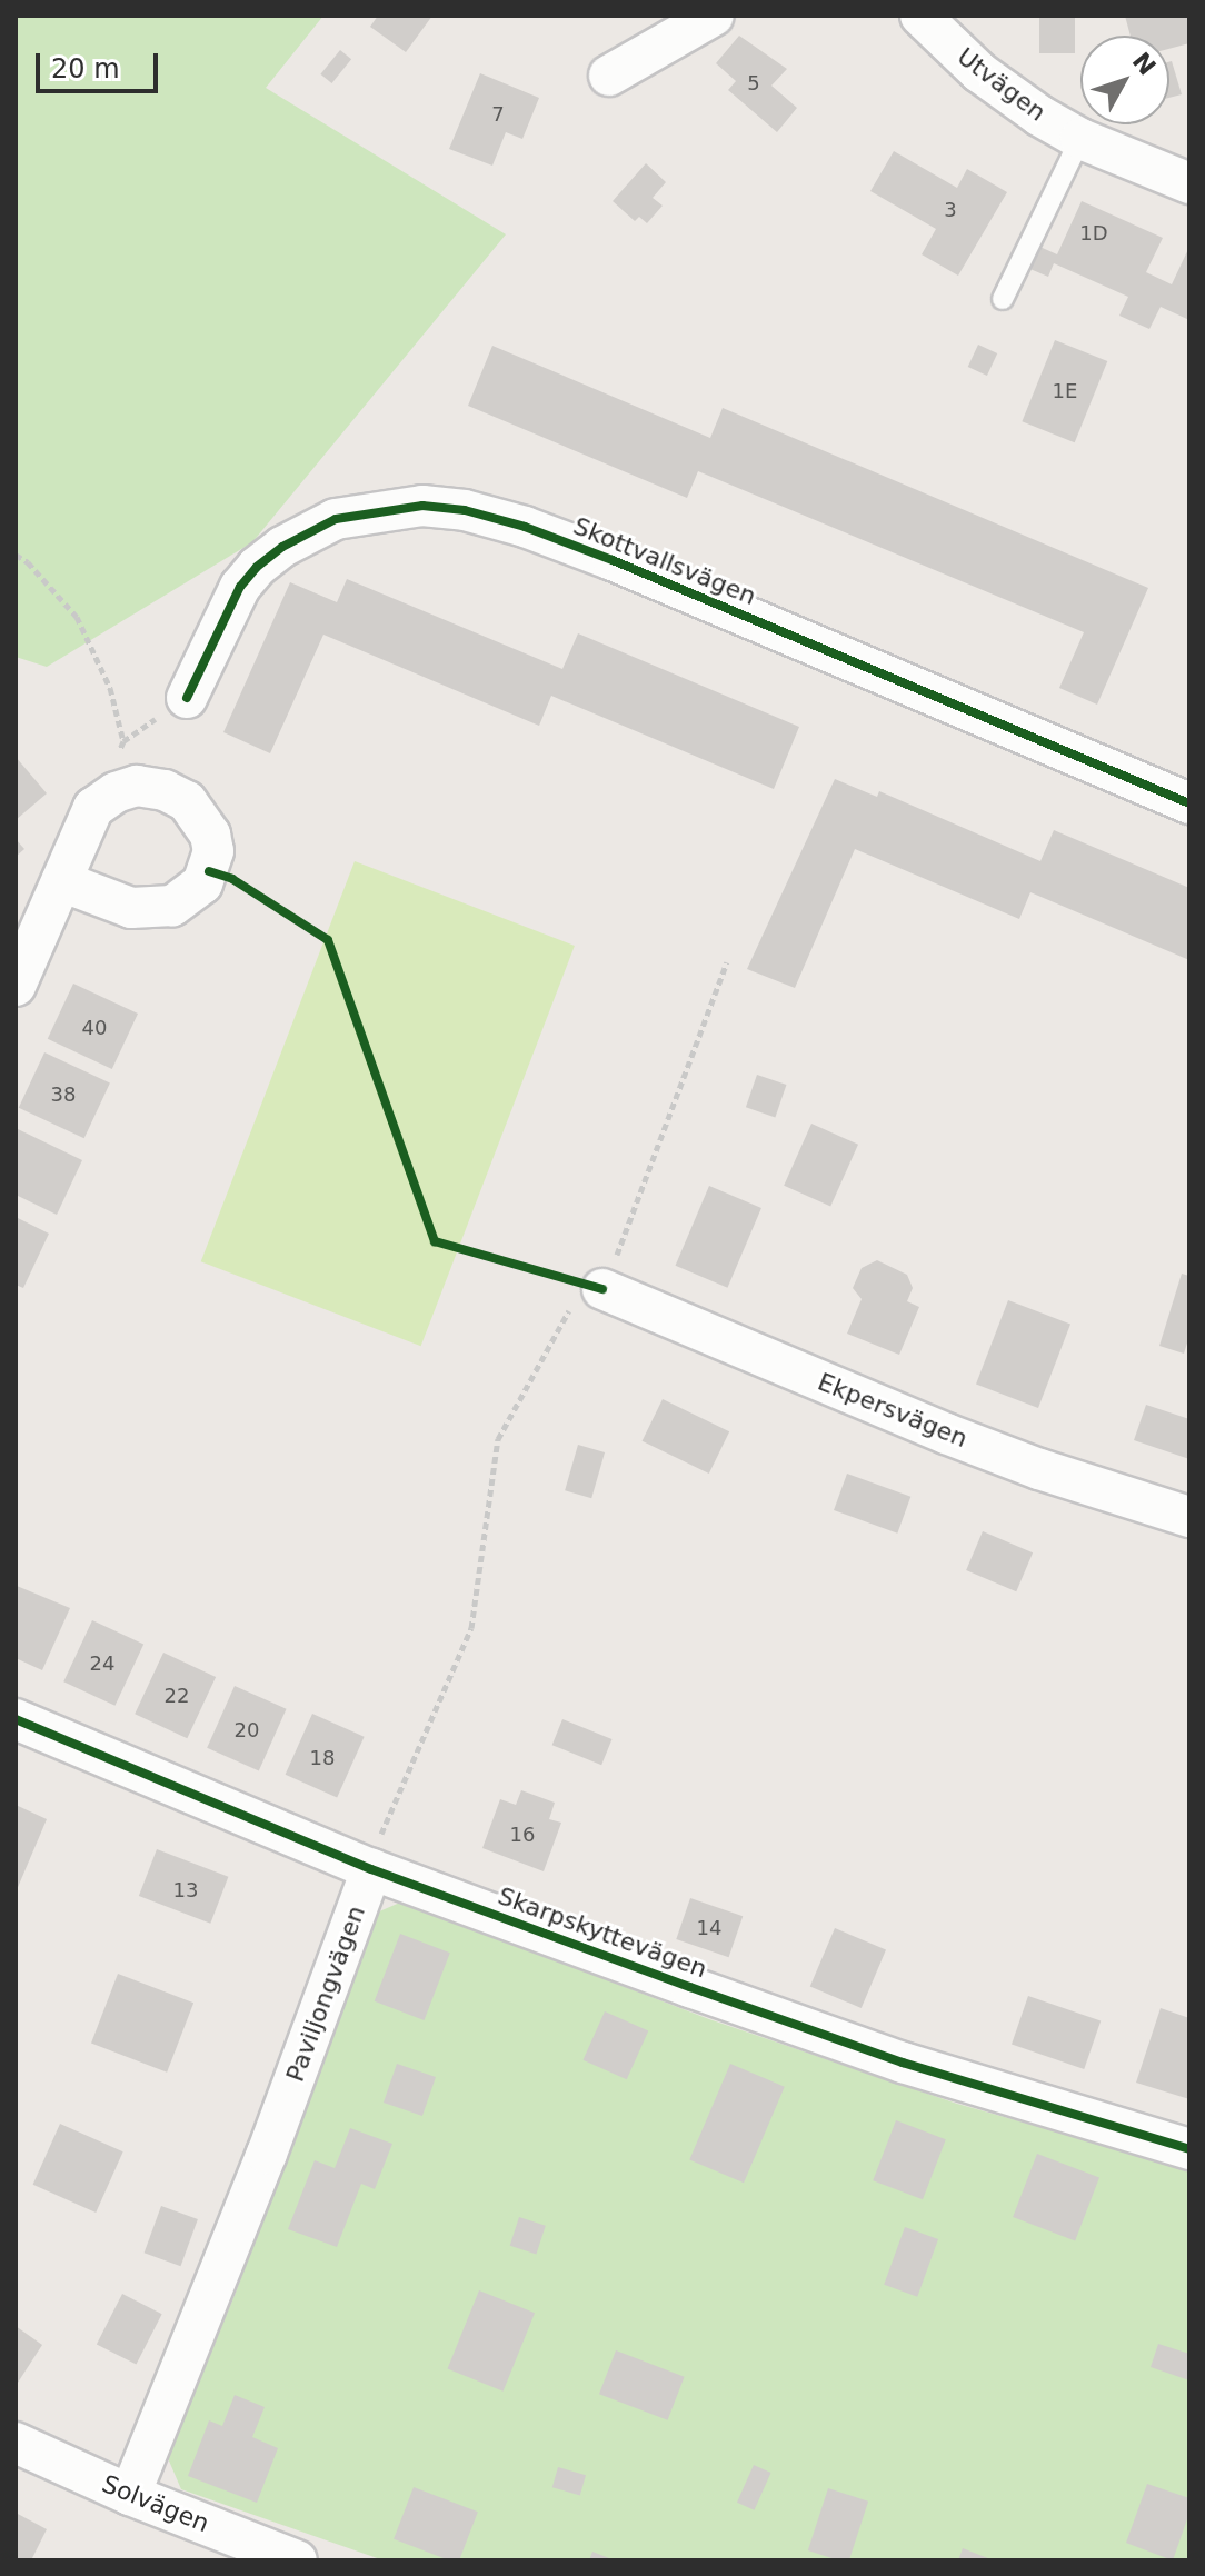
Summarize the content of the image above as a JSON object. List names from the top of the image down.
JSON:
{
  "streets": {
    "street": [
      "Utvägen",
      "Skottvallsvägen",
      "Ekpersvägen",
      "Skarpskyttevägen",
      "Paviljongvägen",
      "Solvägen"
    ]
  },
  "crossings": [
    ["Skarpskyttevägen", "Paviljongvägen"],
    ["Paviljongvägen", "Solvägen"]
  ],
  "house_numbers": [
    "5",
    "7",
    "3",
    "1D",
    "1E",
    "40",
    "38",
    "24",
    "22",
    "20",
    "18",
    "16",
    "13",
    "14"
  ],
  "scale_bar": "20 m",
  "north": "top right"
}
